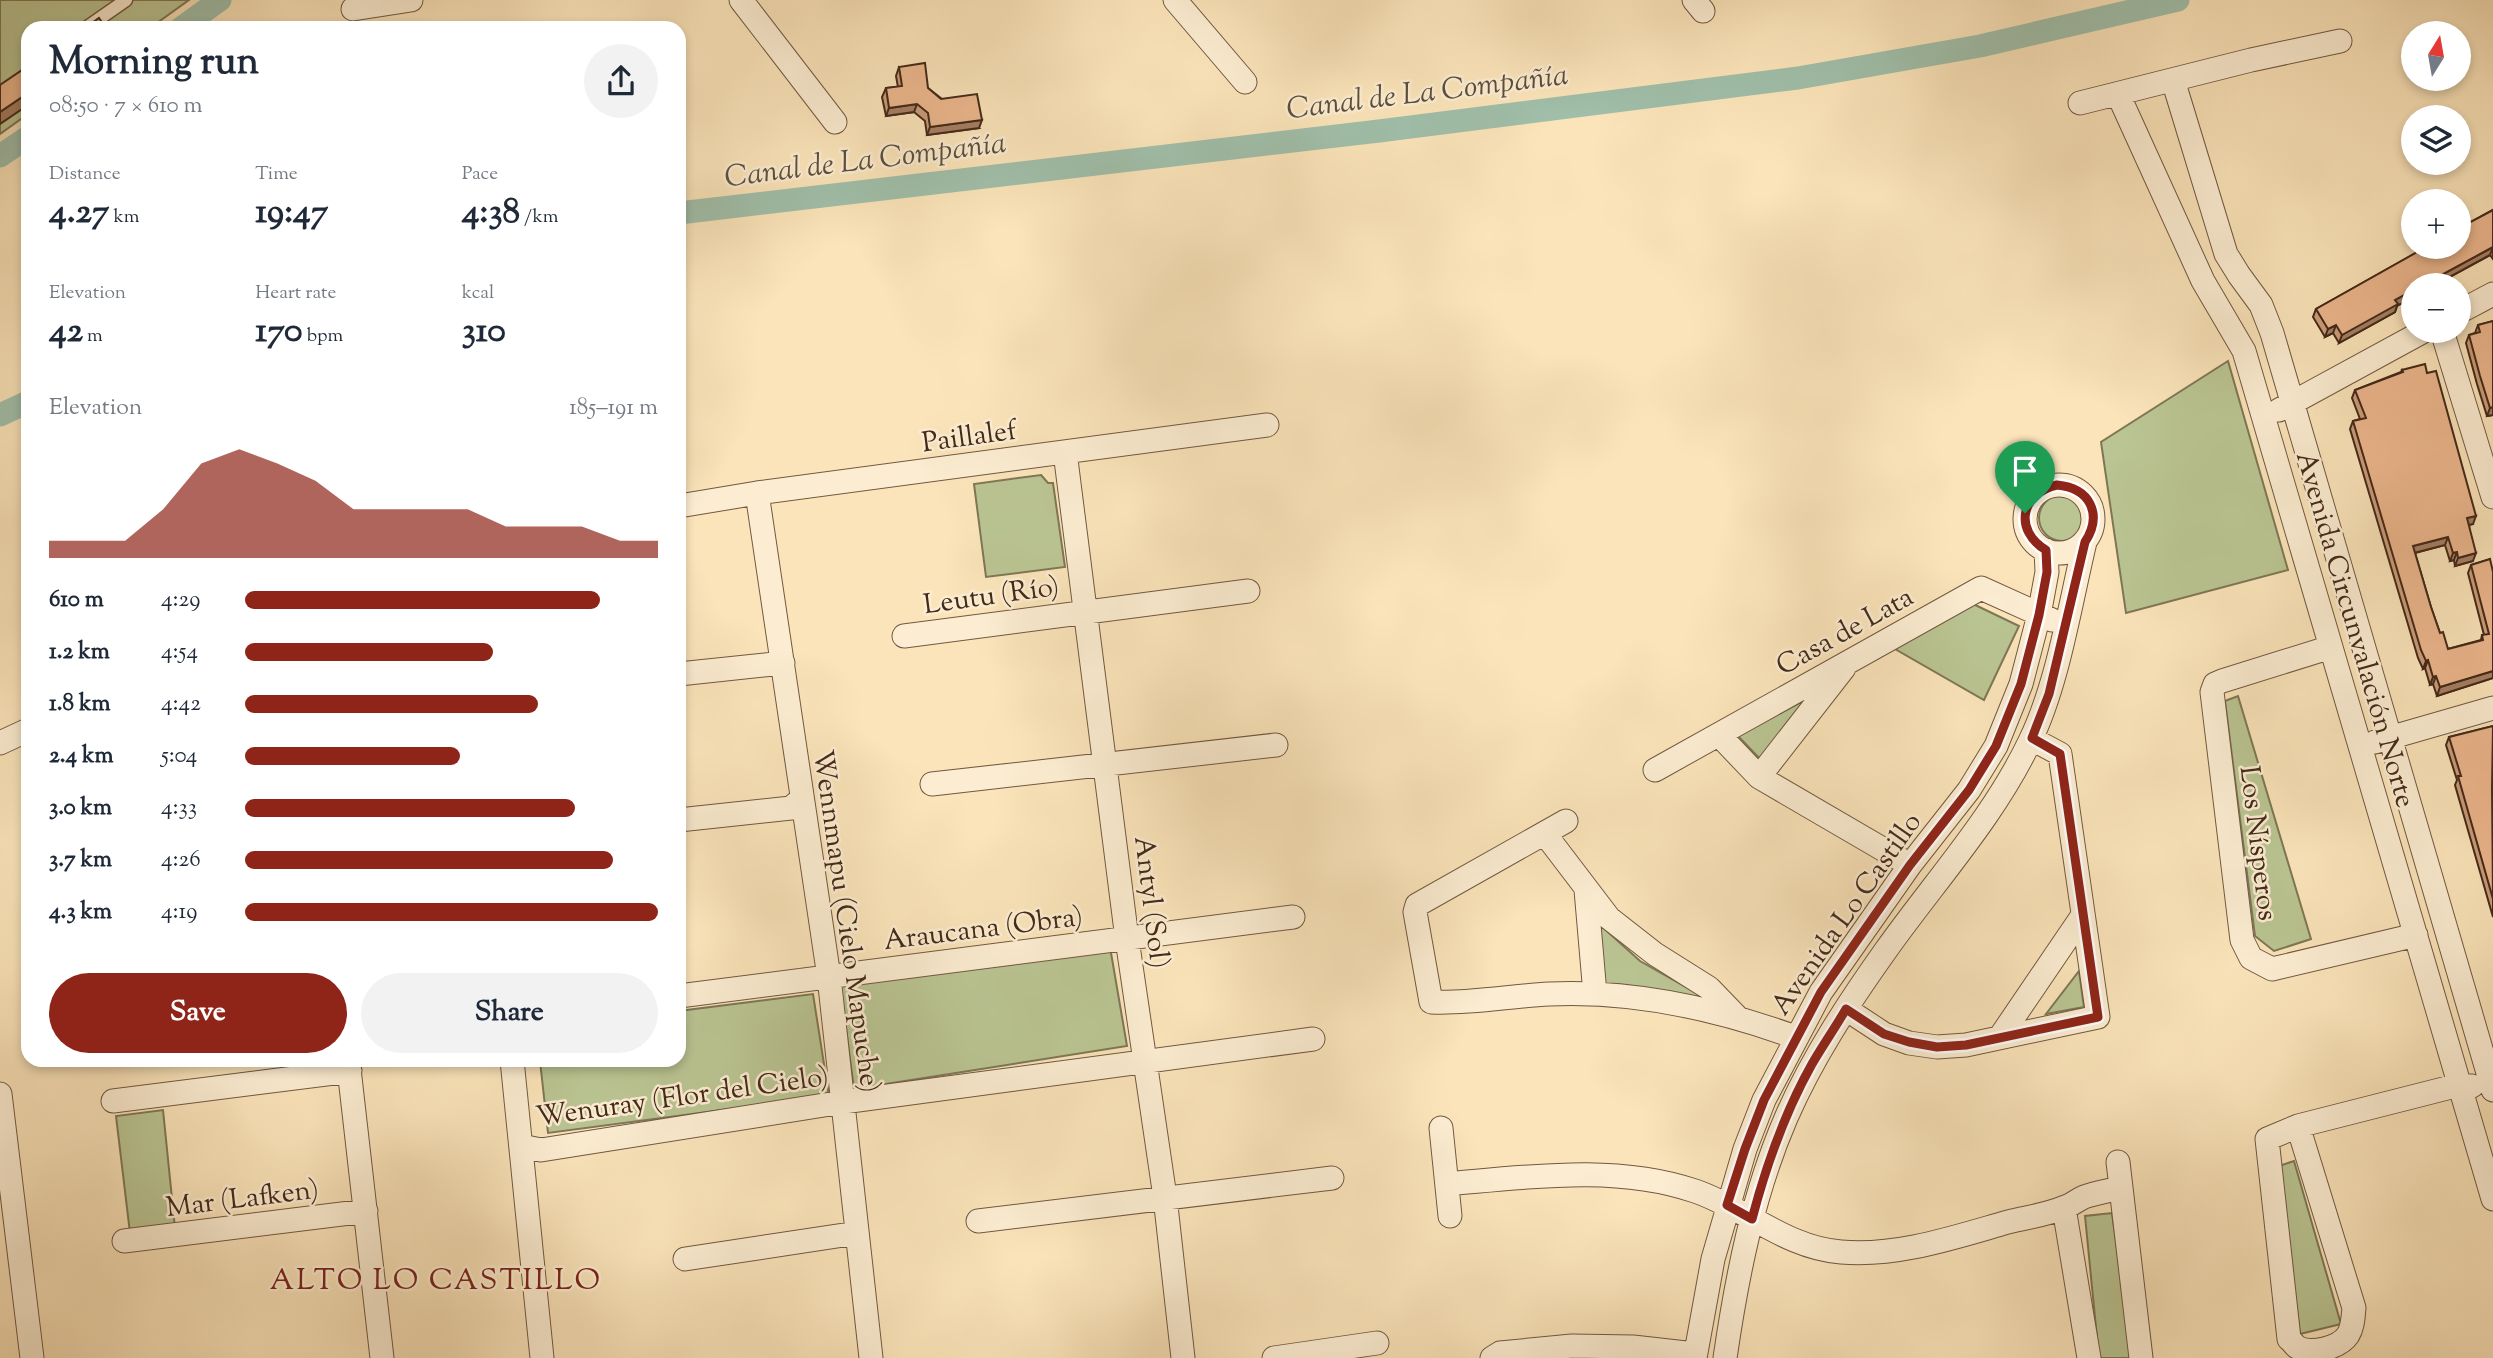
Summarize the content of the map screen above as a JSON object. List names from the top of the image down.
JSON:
{
  "streets": {
    "street": [
      "Paillalef",
      "Leutu (Río)",
      "Avenida Circunvalación Norte",
      "Casa de Lata",
      "Los Nísperos",
      "Antyl (Sol)",
      "Avenida Lo Castillo",
      "Wennmapu (Cielo Mapuche)",
      "Araucana (Obra)",
      "Wenuray (Flor del Cielo)",
      "Mar (Lafken)"
    ]
  },
  "crossings": [
    ["Paillalef", "Antyl (Sol)"],
    ["Paillalef", "Wennmapu (Cielo Mapuche)"],
    ["Leutu (Río)", "Antyl (Sol)"],
    ["Avenida Circunvalación Norte", "Los Nísperos"],
    ["Casa de Lata", "Avenida Lo Castillo"],
    ["Antyl (Sol)", "Araucana (Obra)"],
    ["Antyl (Sol)", "Wenuray (Flor del Cielo)"],
    ["Wennmapu (Cielo Mapuche)", "Araucana (Obra)"],
    ["Wennmapu (Cielo Mapuche)", "Wenuray (Flor del Cielo)"]
  ],
  "districts": ["ALTO LO CASTILLO"],
  "water": ["Canal de La Compañía"],
  "north": "top",
  "page": {
    "map_buttons": ["+", "−"],
    "heading": ["Morning run", "08:50 · 7 × 610 m"],
    "stats": [
      ["Distance", "4.27 km"],
      ["Time", "19:47"],
      ["Pace", "4:38 /km"],
      ["Elevation", "42 m"],
      ["Heart rate", "170 bpm"],
      ["kcal", "310"]
    ],
    "chart": ["Elevation", "185–191 m"],
    "list": [
      {
        "name": "610 m",
        "note": "4:29"
      },
      {
        "name": "1.2 km",
        "note": "4:54"
      },
      {
        "name": "1.8 km",
        "note": "4:42"
      },
      {
        "name": "2.4 km",
        "note": "5:04"
      },
      {
        "name": "3.0 km",
        "note": "4:33"
      },
      {
        "name": "3.7 km",
        "note": "4:26"
      },
      {
        "name": "4.3 km",
        "note": "4:19"
      }
    ],
    "buttons": ["Save", "Share"]
  }
}
